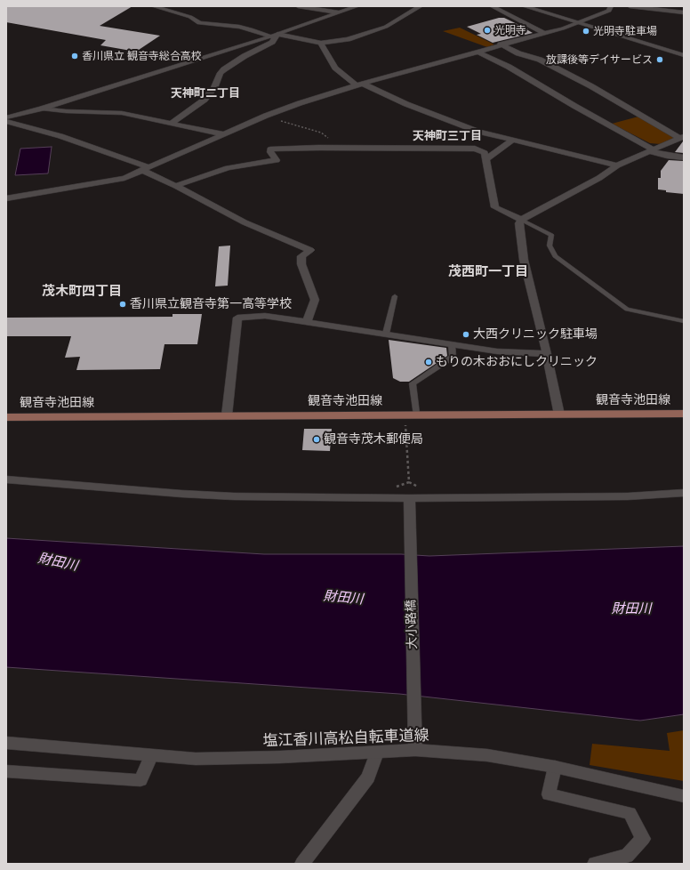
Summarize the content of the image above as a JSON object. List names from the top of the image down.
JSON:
{
  "streets": {
    "main road": ["観音寺池田線"],
    "street": ["大小路橋", "塩江香川高松自転車道線"]
  },
  "crossings": [
    ["大小路橋", "塩江香川高松自転車道線"]
  ],
  "districts": [
    "天神町二丁目",
    "天神町三丁目",
    "茂西町一丁目",
    "茂木町四丁目"
  ],
  "water": ["財田川"],
  "places": [
    "光明寺",
    "光明寺駐車場",
    "香川県立 観音寺総合高校",
    "放課後等デイサービス",
    "香川県立観音寺第一高等学校",
    "大西クリニック駐車場",
    "もりの木おおにしクリニック",
    "観音寺茂木郵便局"
  ]
}
